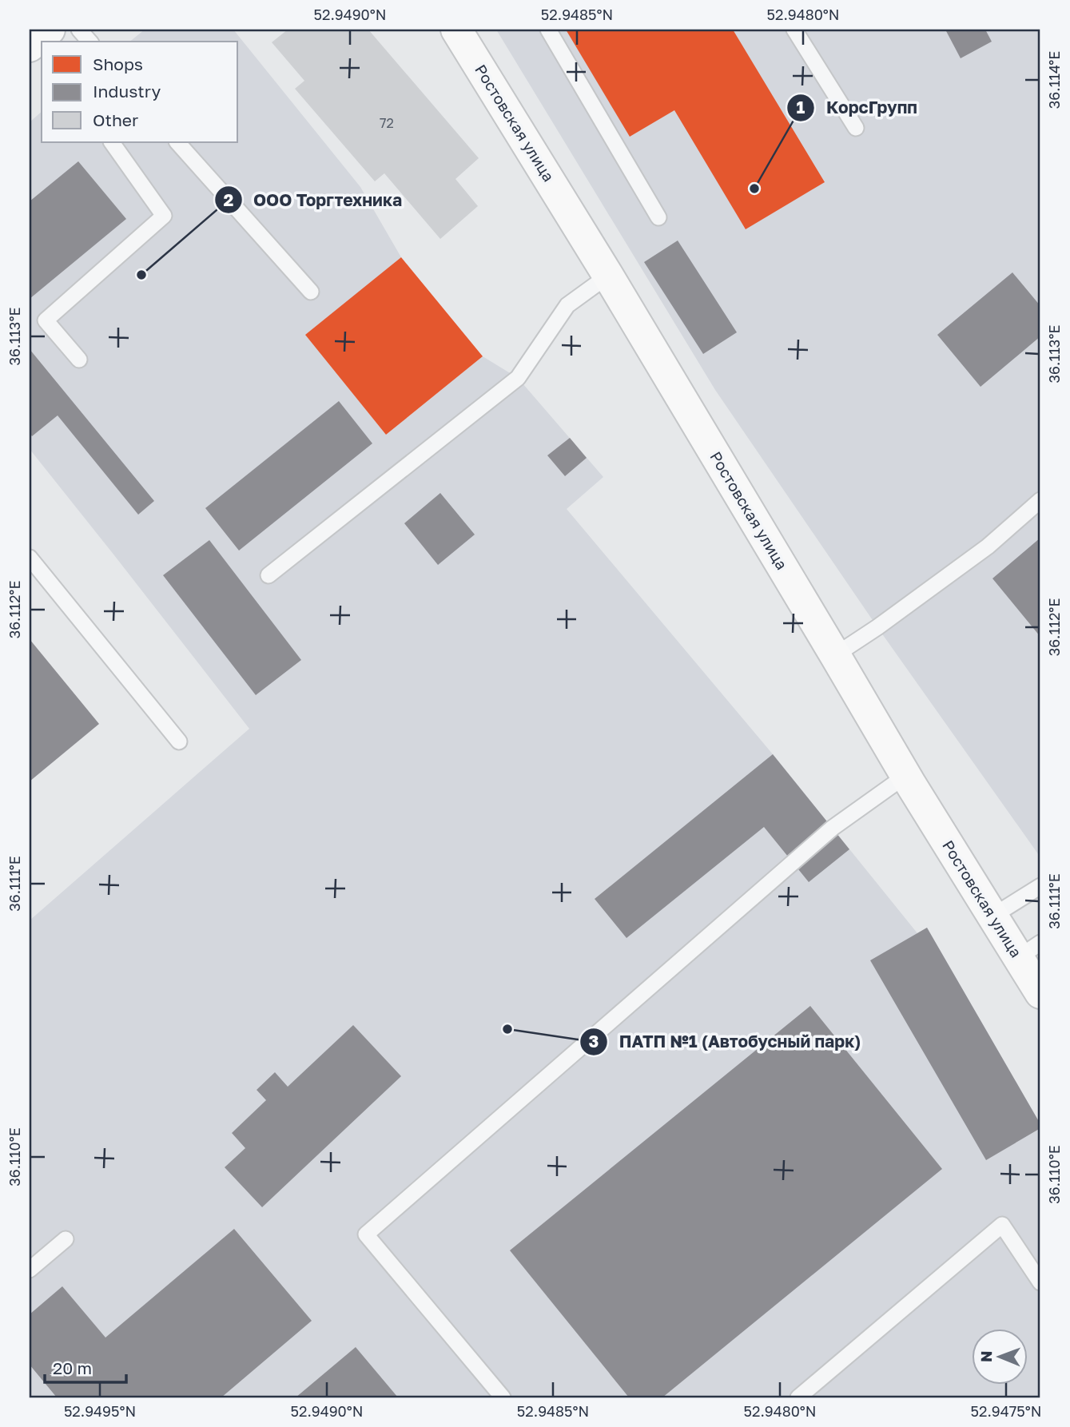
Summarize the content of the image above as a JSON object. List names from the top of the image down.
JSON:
{
  "streets": {
    "street": ["Ростовская улица"]
  },
  "places": ["КорсГрупп", "ООО Торгтехника", "ПАТП №1 (Автобусный парк)"],
  "house_numbers": ["72"],
  "legend": ["Shops", "Industry", "Other"],
  "scale_bar": "20 m",
  "north": "left",
  "coordinates": [
    "52.9490°N",
    "52.9485°N",
    "52.9480°N",
    "36.114°E",
    "36.113°E",
    "36.112°E",
    "36.111°E",
    "36.110°E",
    "52.9495°N",
    "52.9475°N"
  ]
}
